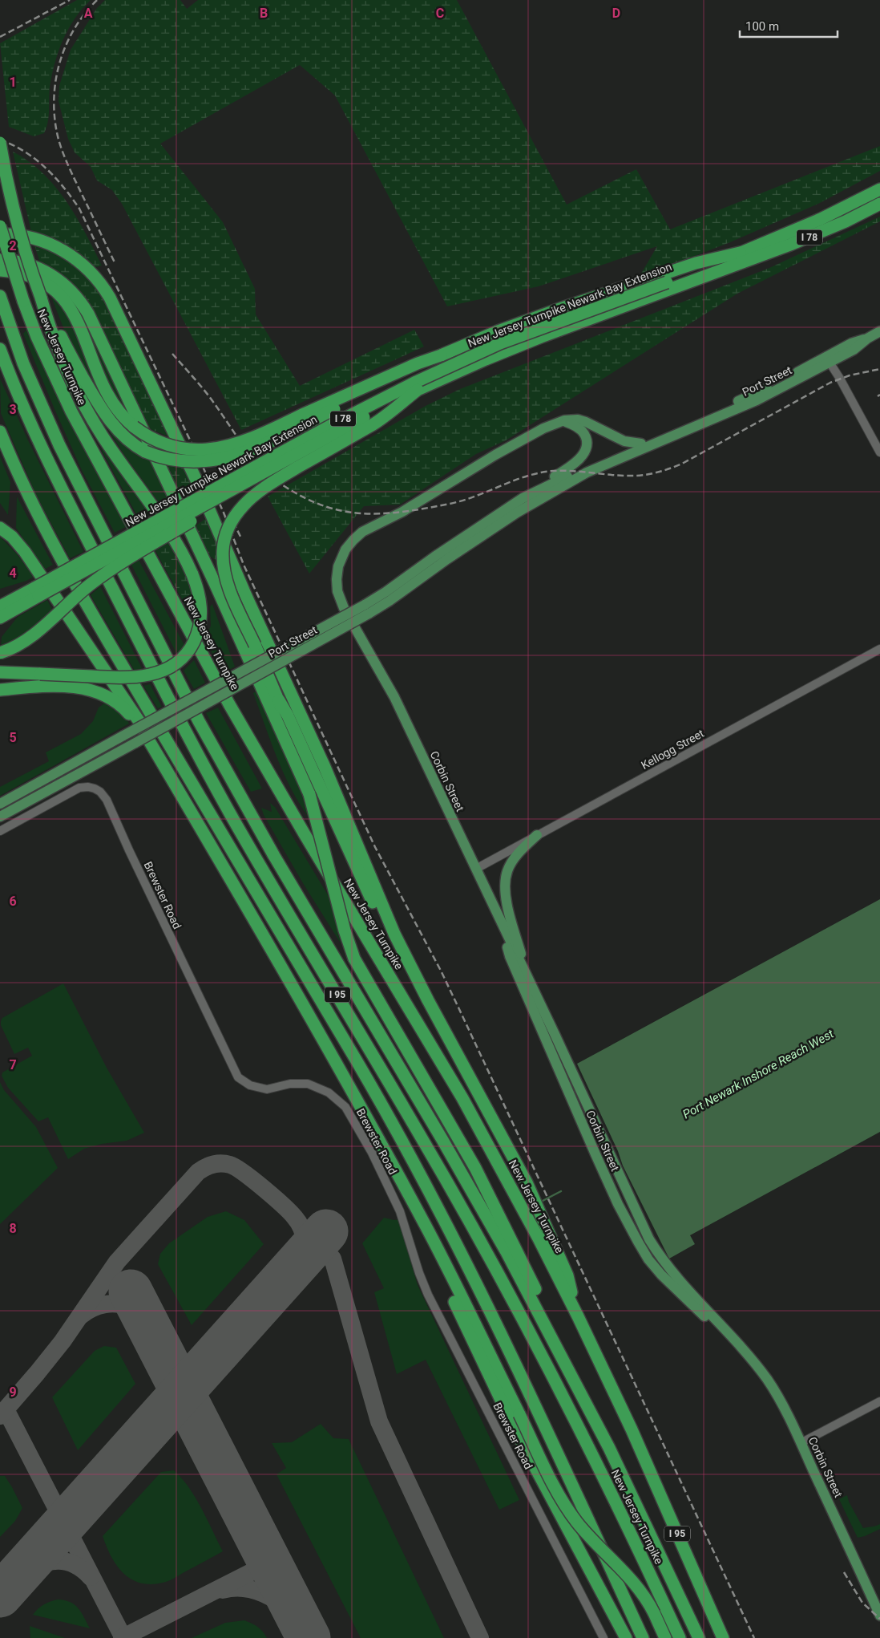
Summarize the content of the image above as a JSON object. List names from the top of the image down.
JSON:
{
  "streets": {
    "highway": [
      "I 78",
      "New Jersey Turnpike Newark Bay Extension",
      "New Jersey Turnpike",
      "I 95"
    ],
    "main road": ["Port Street", "Corbin Street"],
    "street": ["Kellogg Street", "Brewster Road"]
  },
  "crossings": [
    ["Kellogg Street", "Corbin Street"]
  ],
  "water": ["Port Newark Inshore Reach West"],
  "scale_bar": "100 m",
  "grid": {
    "columns": [
      "A",
      "B",
      "C",
      "D"
    ],
    "rows": [
      "1",
      "2",
      "3",
      "4",
      "5",
      "6",
      "7",
      "8",
      "9"
    ]
  }
}
